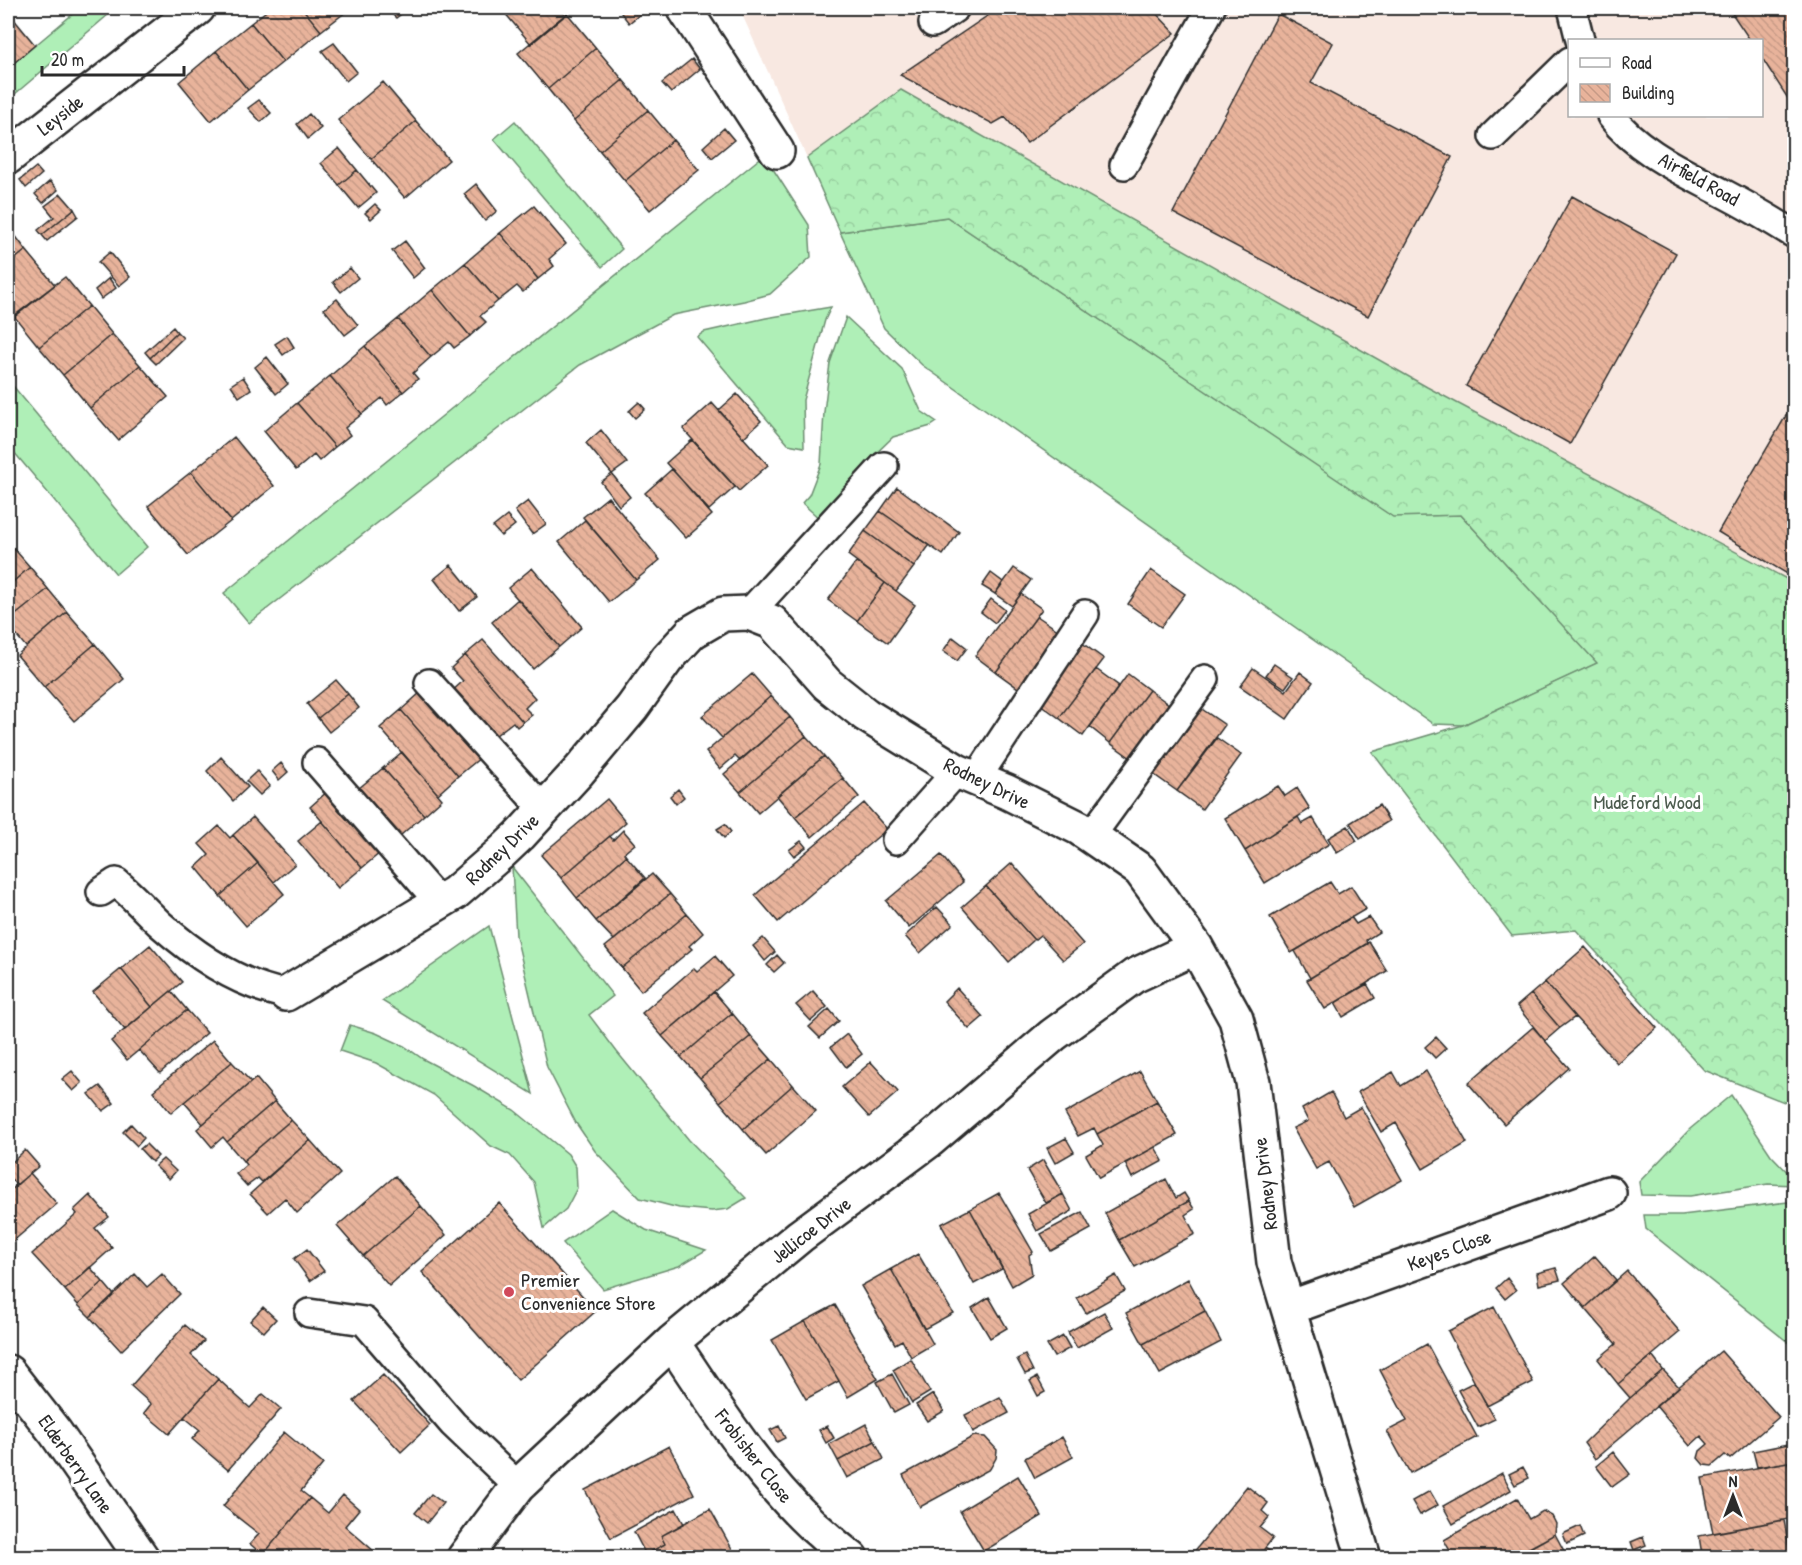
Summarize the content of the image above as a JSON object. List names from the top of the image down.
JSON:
{
  "streets": {
    "street": [
      "Leyside",
      "Rodney Drive",
      "Jellicoe Drive",
      "Keyes Close",
      "Frobisher Close",
      "Elderberry Lane"
    ],
    "lane": ["Airfield Road"]
  },
  "crossings": [
    ["Rodney Drive", "Jellicoe Drive"],
    ["Rodney Drive", "Keyes Close"],
    ["Jellicoe Drive", "Frobisher Close"]
  ],
  "parks": ["Mudeford Wood"],
  "places": ["Premier Convenience Store"],
  "legend": ["Road", "Building"],
  "scale_bar": "20 m",
  "north": "top"
}
